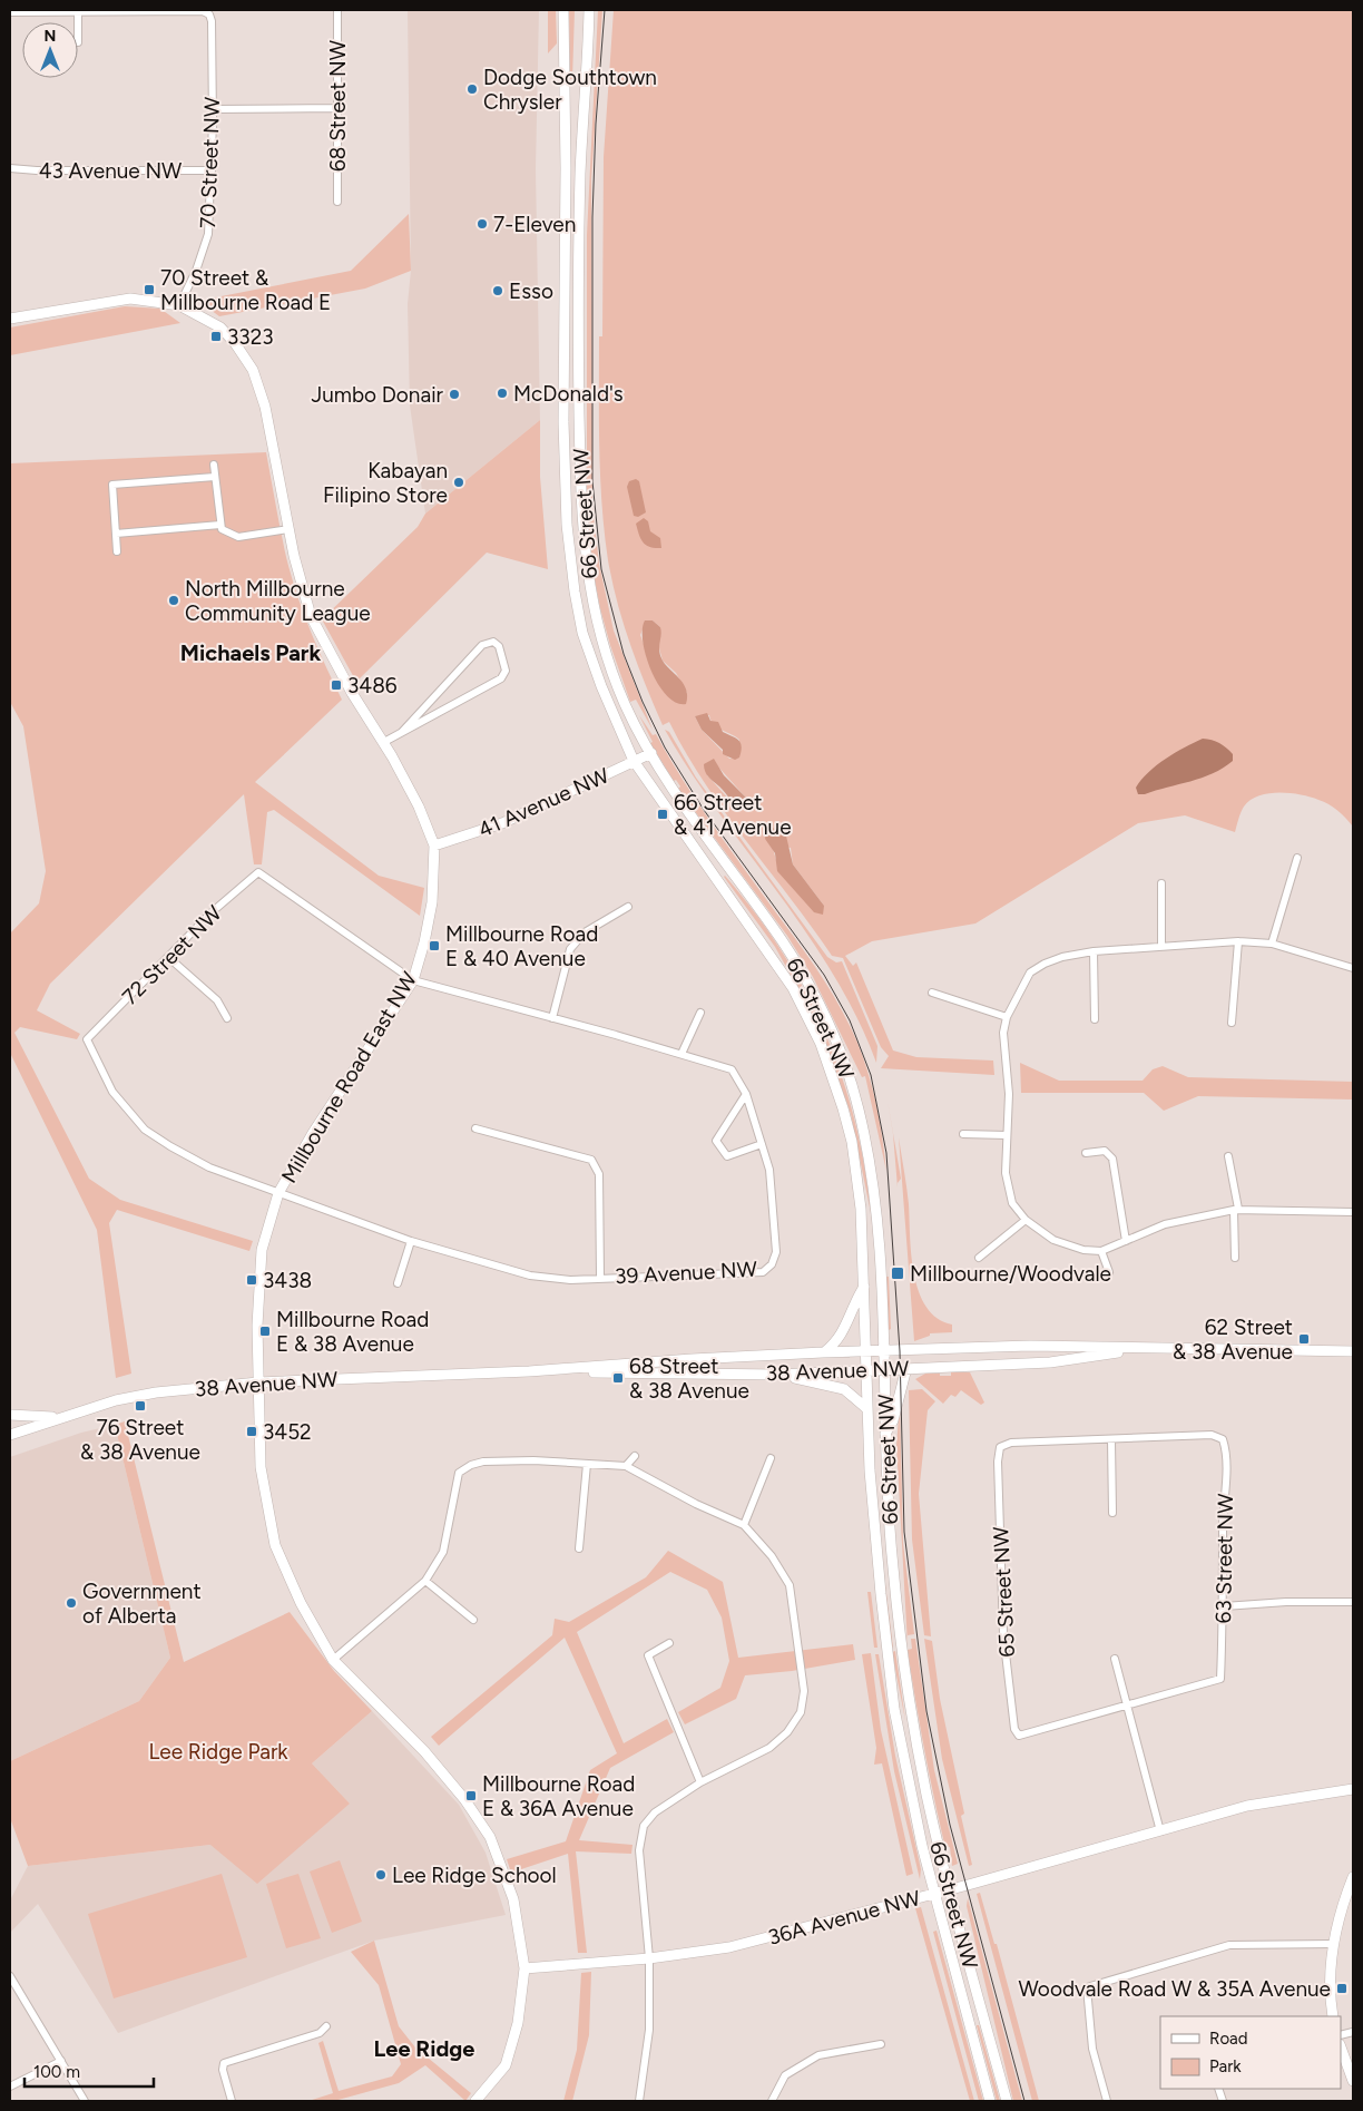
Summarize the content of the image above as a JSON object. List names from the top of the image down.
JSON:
{
  "streets": {
    "street": [
      "68 Street NW",
      "70 Street NW",
      "43 Avenue NW",
      "66 Street NW",
      "41 Avenue NW",
      "72 Street NW",
      "Millbourne Road East NW",
      "39 Avenue NW",
      "38 Avenue NW",
      "63 Street NW",
      "65 Street NW",
      "36A Avenue NW"
    ]
  },
  "crossings": [
    ["70 Street NW", "43 Avenue NW"],
    ["70 Street NW", "Millbourne Road East NW"],
    ["66 Street NW", "41 Avenue NW"],
    ["66 Street NW", "38 Avenue NW"],
    ["66 Street NW", "36A Avenue NW"],
    ["41 Avenue NW", "Millbourne Road East NW"],
    ["72 Street NW", "Millbourne Road East NW"],
    ["72 Street NW", "39 Avenue NW"],
    ["Millbourne Road East NW", "39 Avenue NW"],
    ["Millbourne Road East NW", "38 Avenue NW"],
    ["Millbourne Road East NW", "36A Avenue NW"],
    ["63 Street NW", "65 Street NW"]
  ],
  "districts": ["Michaels Park", "Lee Ridge"],
  "parks": ["Lee Ridge Park"],
  "places": {
    "other": [
      "Dodge Southtown Chrysler",
      "7-Eleven",
      "Esso",
      "McDonald's",
      "Jumbo Donair",
      "Kabayan Filipino Store",
      "North Millbourne Community League",
      "Government of Alberta",
      "Lee Ridge School"
    ],
    "transit": [
      "70 Street & Millbourne Road E",
      "3323",
      "3486",
      "66 Street & 41 Avenue",
      "Millbourne Road E & 40 Avenue",
      "Millbourne/Woodvale",
      "3438",
      "Millbourne Road E & 38 Avenue",
      "62 Street & 38 Avenue",
      "68 Street & 38 Avenue",
      "76 Street & 38 Avenue",
      "3452",
      "Millbourne Road E & 36A Avenue",
      "Woodvale Road W & 35A Avenue"
    ]
  },
  "legend": ["Road", "Park"],
  "scale_bar": "100 m",
  "north": "top"
}
